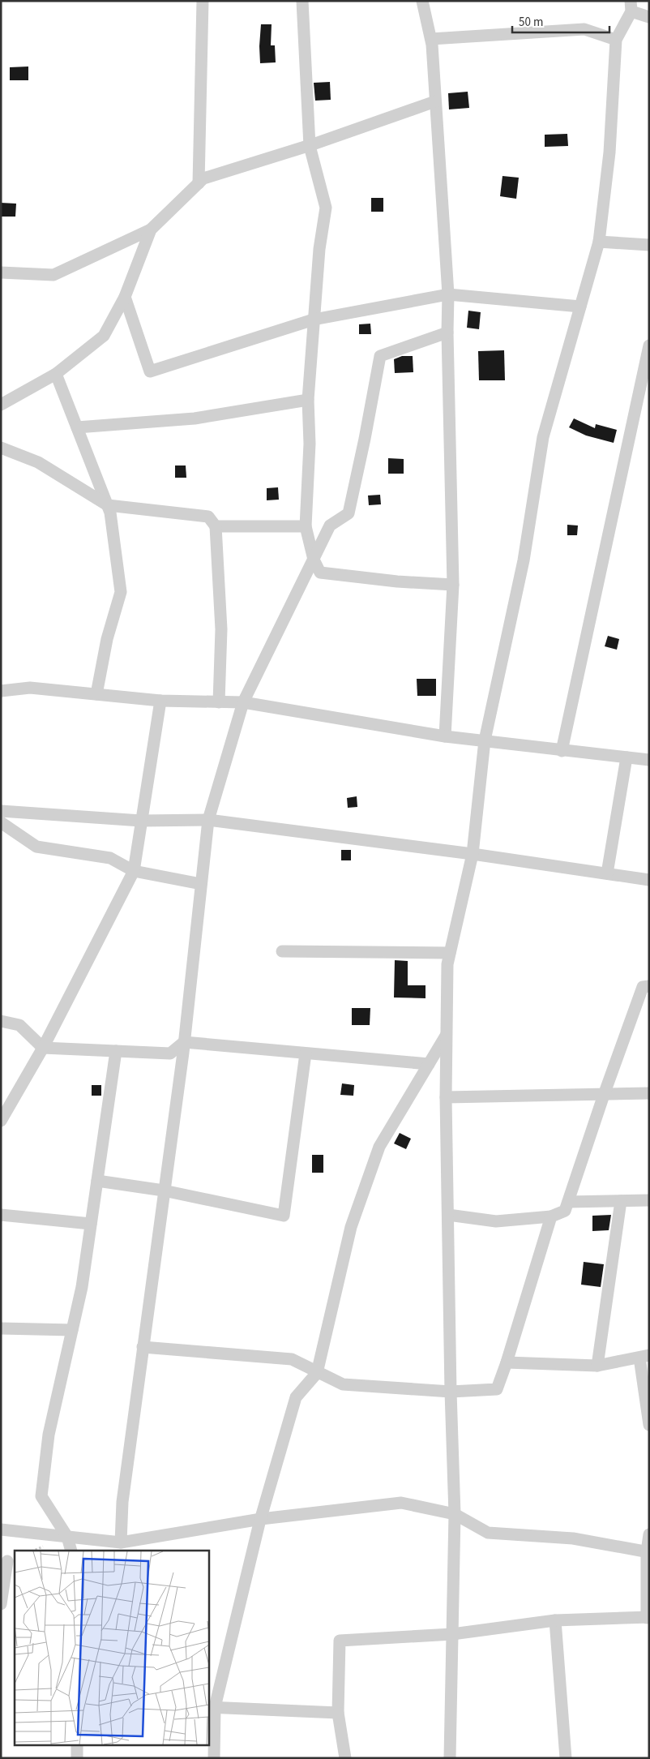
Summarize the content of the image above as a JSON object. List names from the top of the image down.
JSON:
{
  "scale_bar": "50 m"
}
